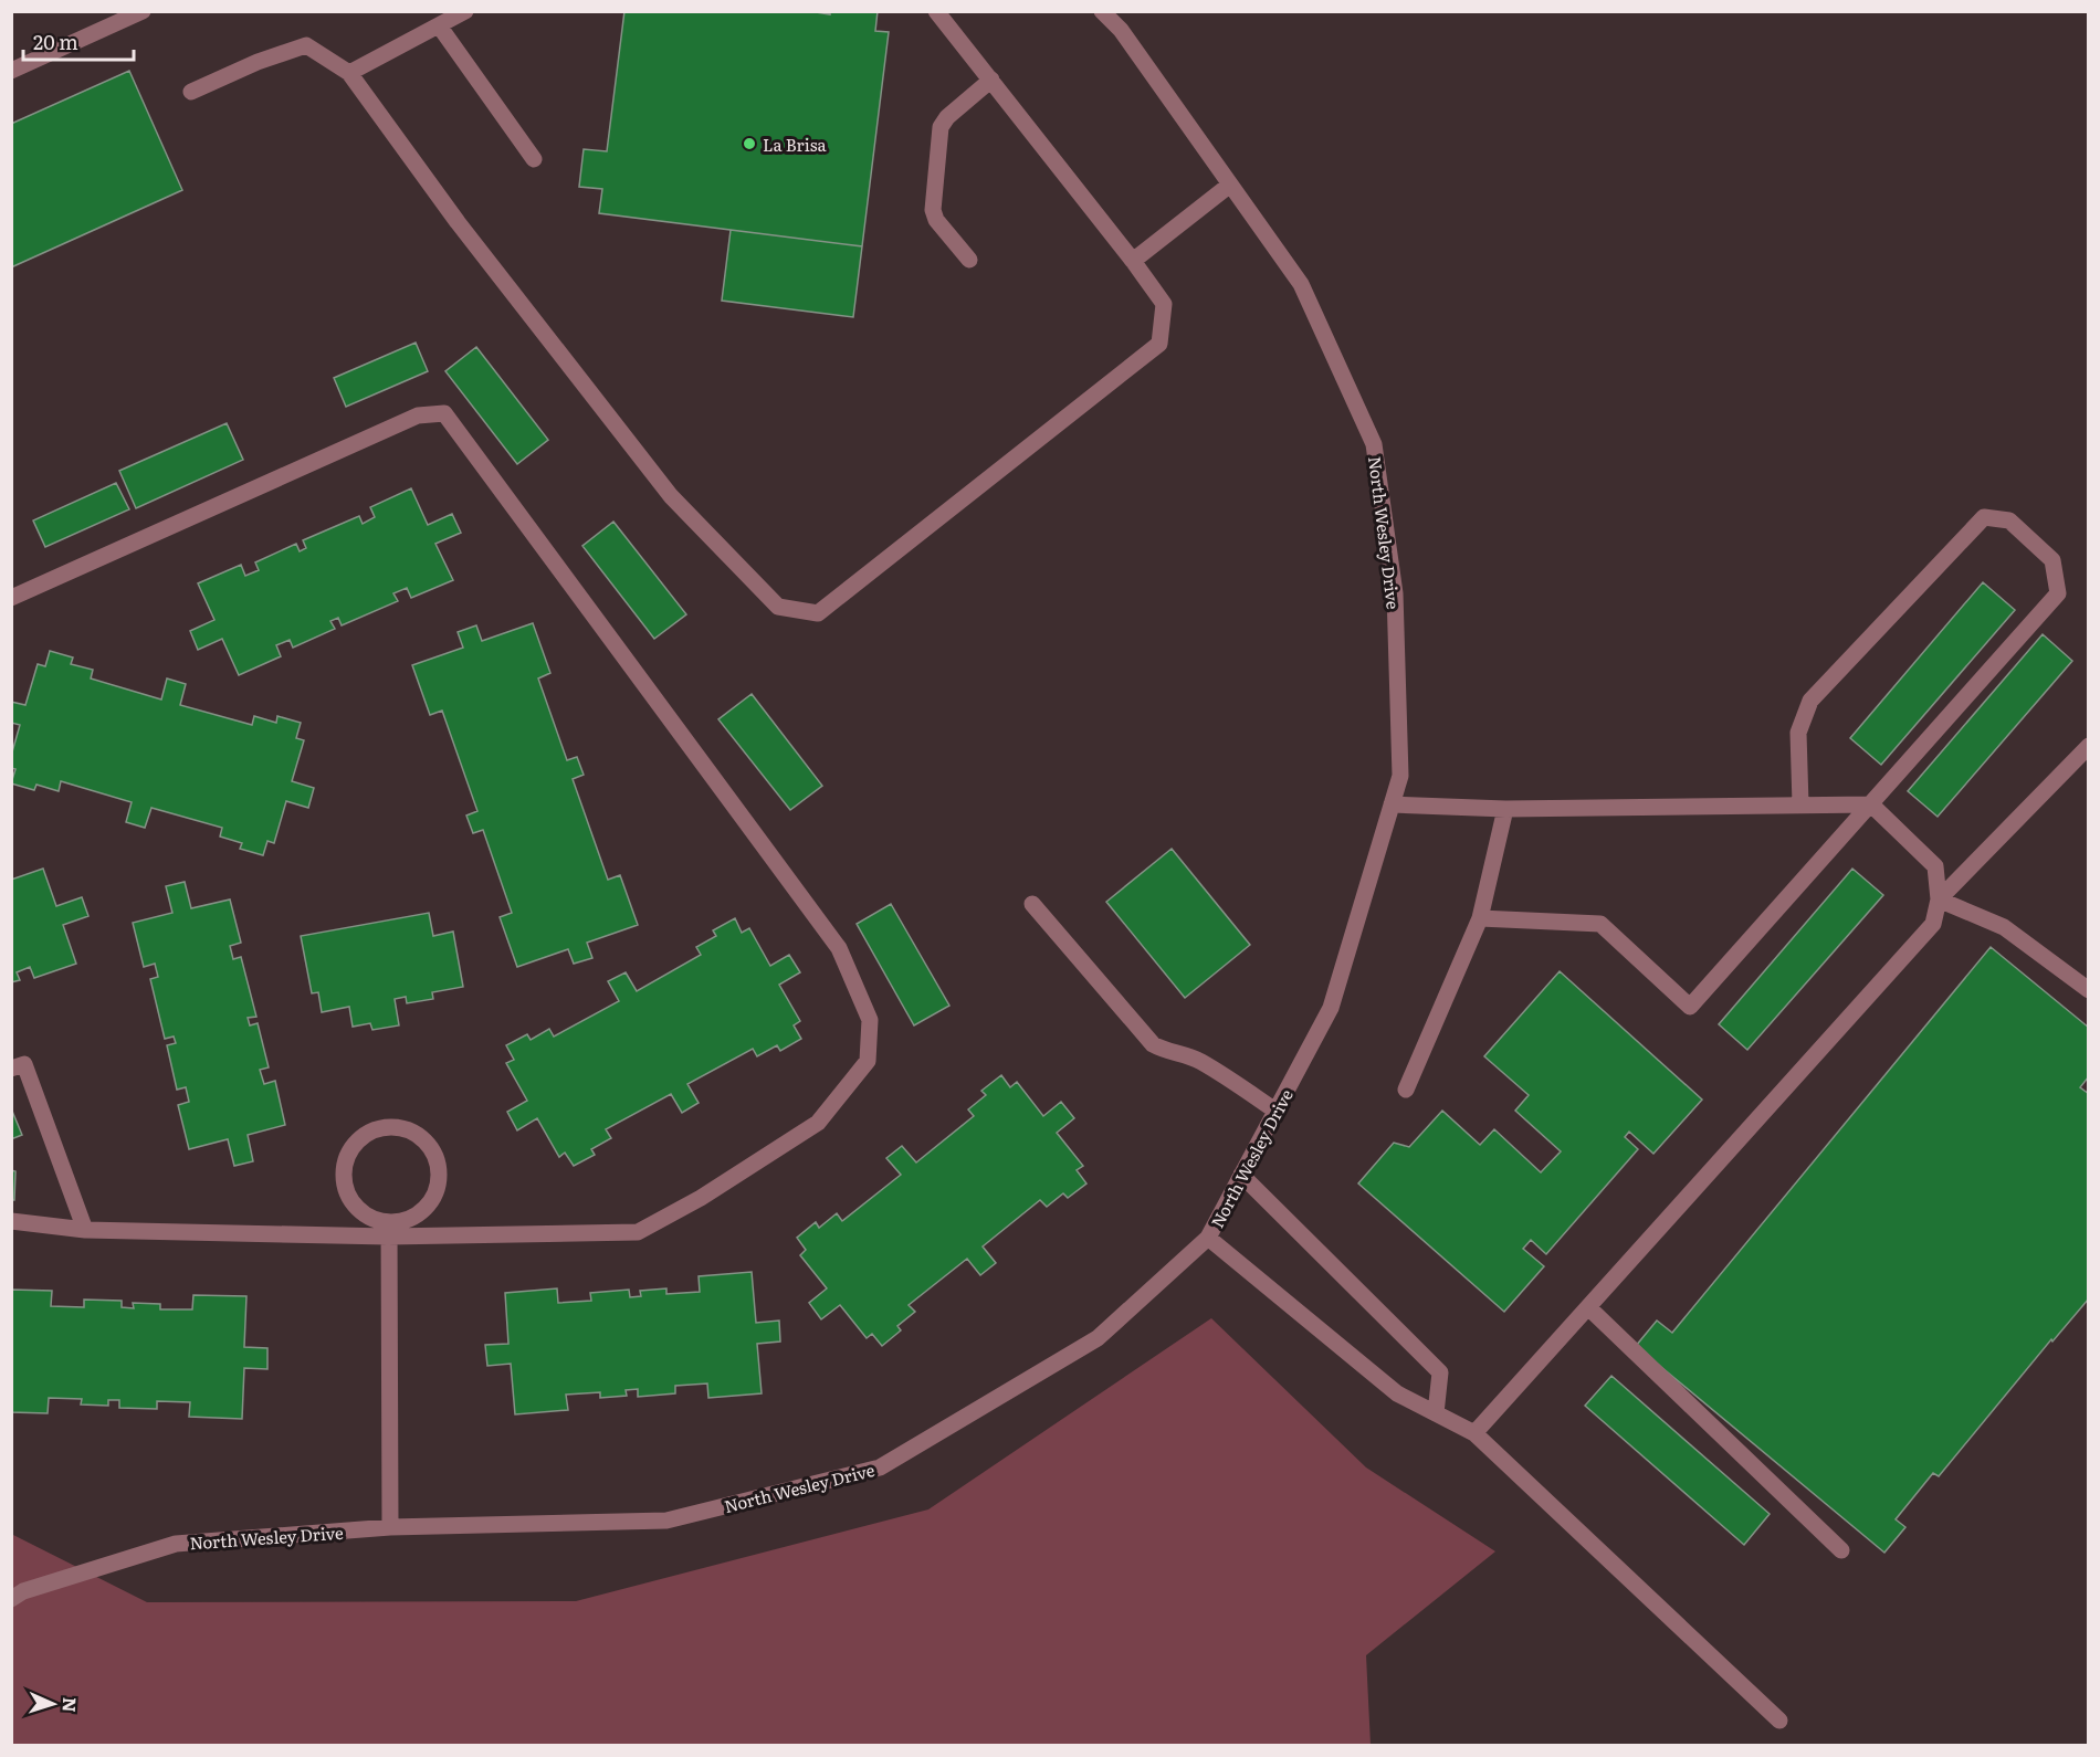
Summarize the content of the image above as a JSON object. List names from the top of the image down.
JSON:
{
  "streets": {
    "street": ["North Wesley Drive"]
  },
  "places": ["La Brisa"],
  "scale_bar": "20 m",
  "north": "right"
}
